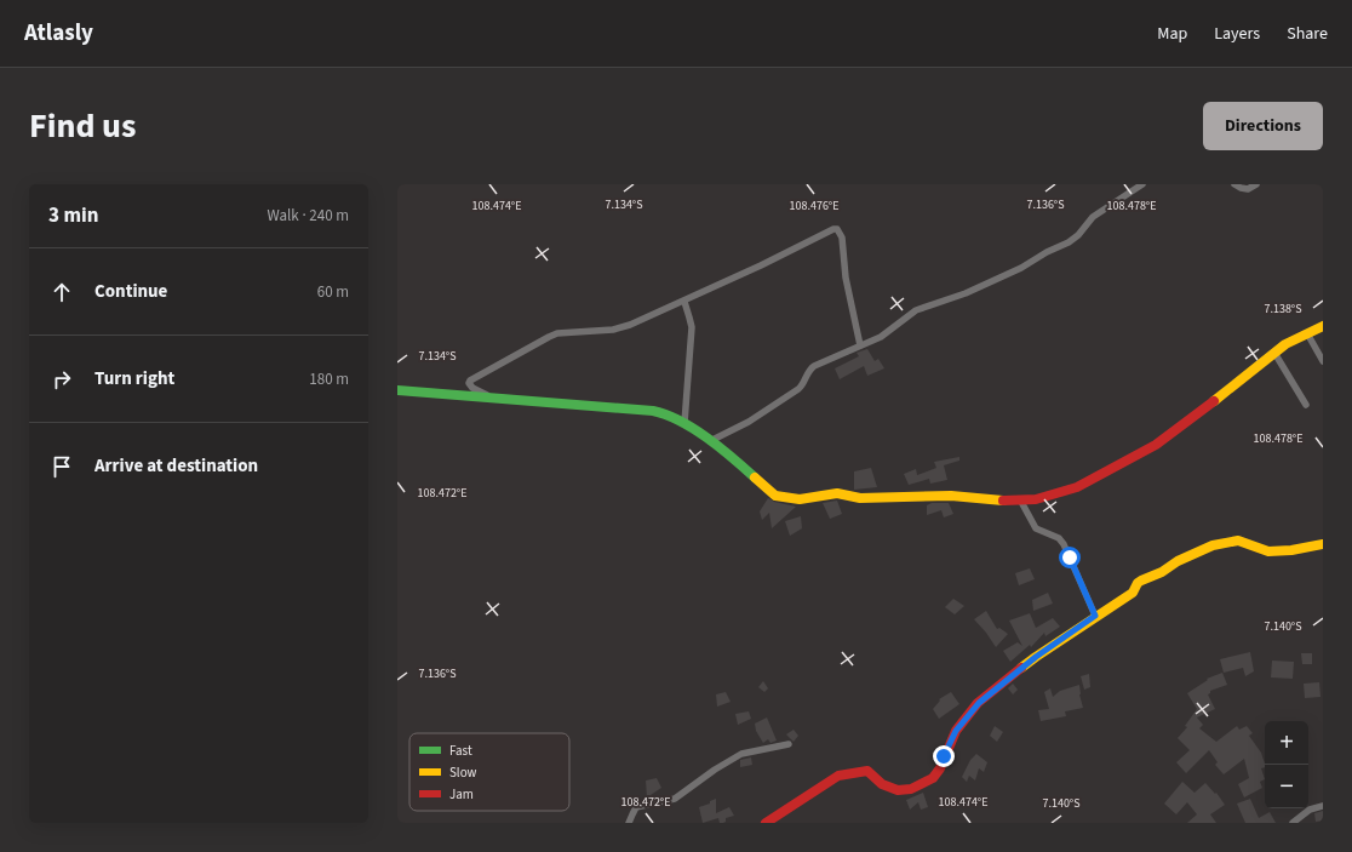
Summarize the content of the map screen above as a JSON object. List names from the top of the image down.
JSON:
{
  "legend": ["Fast", "Slow", "Jam"],
  "page": {
    "header": "Atlasly",
    "nav": ["Map", "Layers", "Share"],
    "title": "Find us",
    "buttons": "Directions",
    "heading": ["3 min", "Walk · 240 m"],
    "list": [
      ["Continue", "60 m"],
      ["Turn right", "180 m"],
      "Arrive at destination"
    ],
    "map_buttons": ["+", "−"]
  },
  "coordinates": [
    "7.134°S",
    "7.136°S",
    "108.474°E",
    "108.476°E",
    "108.478°E",
    "7.138°S",
    "108.472°E",
    "7.140°S"
  ]
}
